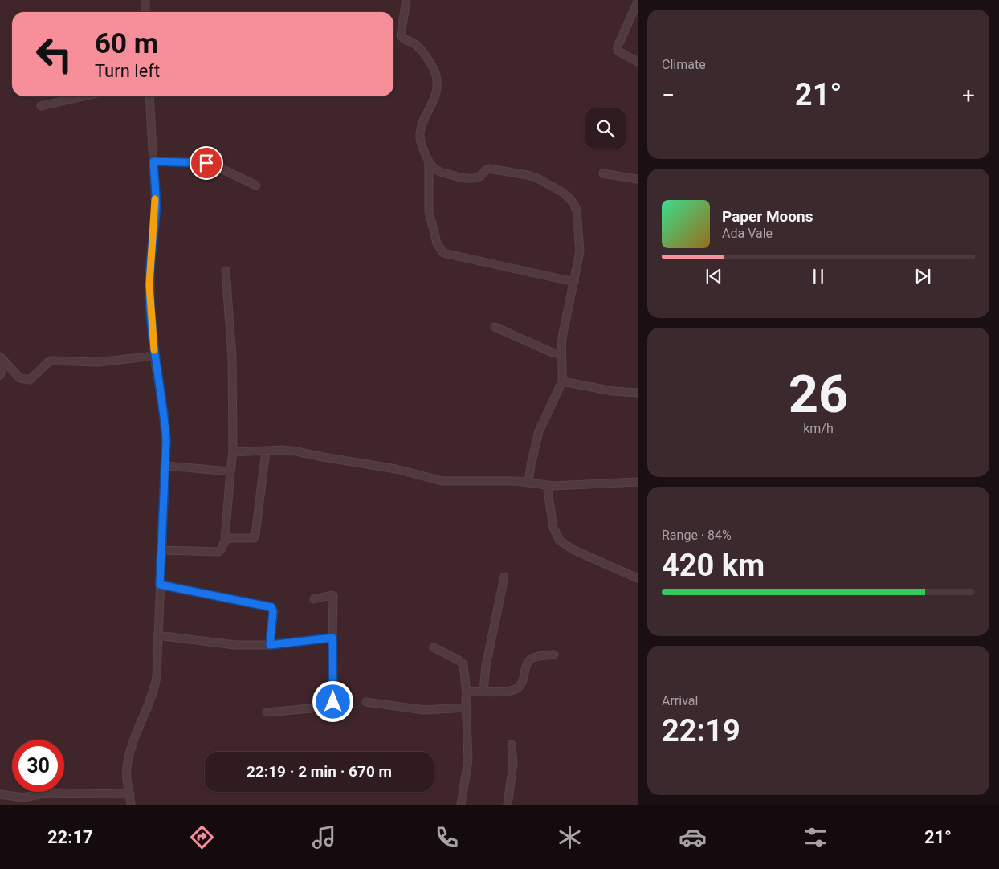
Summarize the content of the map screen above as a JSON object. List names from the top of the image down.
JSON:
{
  "page": {
    "tile": [
      "Climate",
      ["26", "km/h"],
      ["Range · 84%", "420 km"],
      ["Arrival", "22:19"]
    ],
    "turn": ["60 m", "Turn left"],
    "heat": ["−", "21°", "+"],
    "song": ["Paper Moons", "Ada Vale"],
    "limit": "30",
    "trip": "22:19 · 2 min · 670 m",
    "tabs": ["22:17", "21°"]
  }
}
